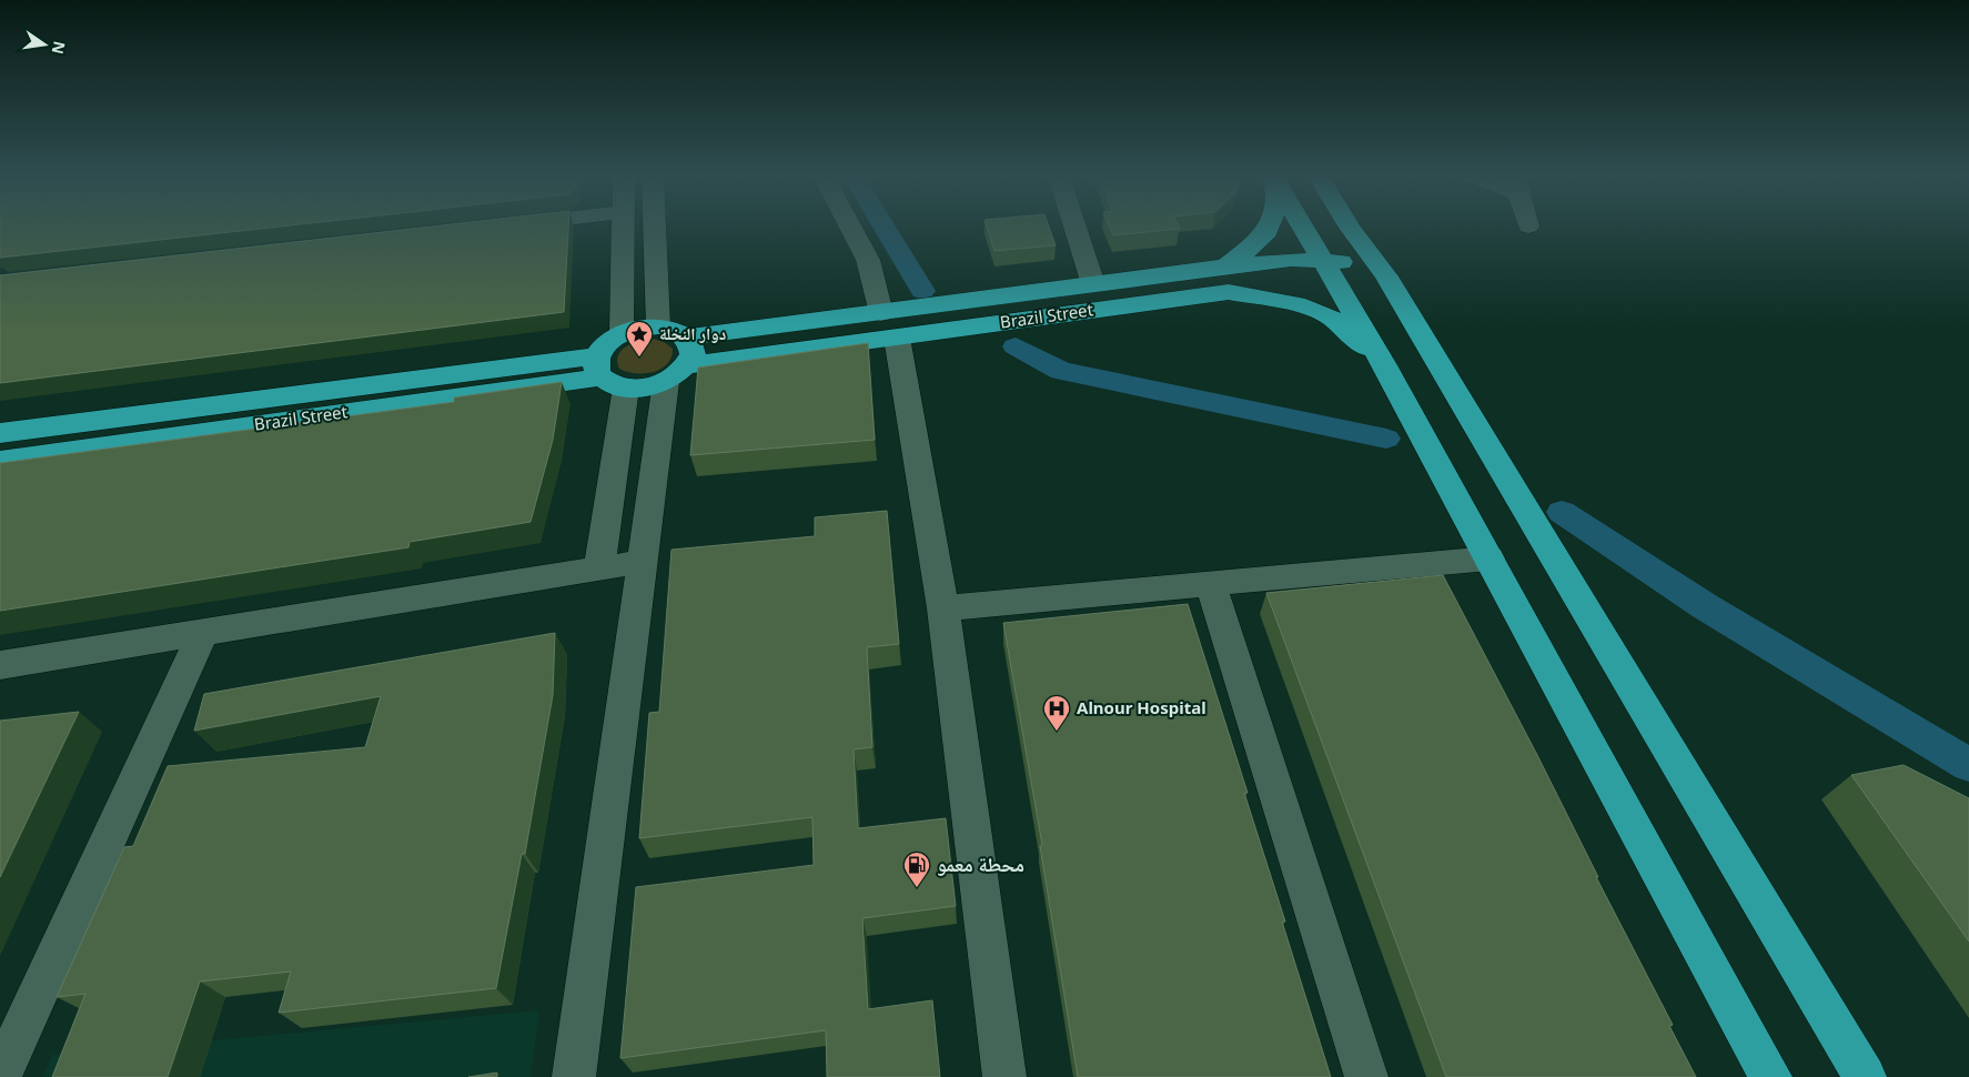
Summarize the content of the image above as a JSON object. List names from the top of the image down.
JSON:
{
  "streets": {
    "highway": ["Brazil Street"]
  },
  "places": {
    "place": ["دوار النخلة"],
    "hospital": ["Alnour Hospital"],
    "fuel station": ["محطة معمو"]
  },
  "north": "right"
}
